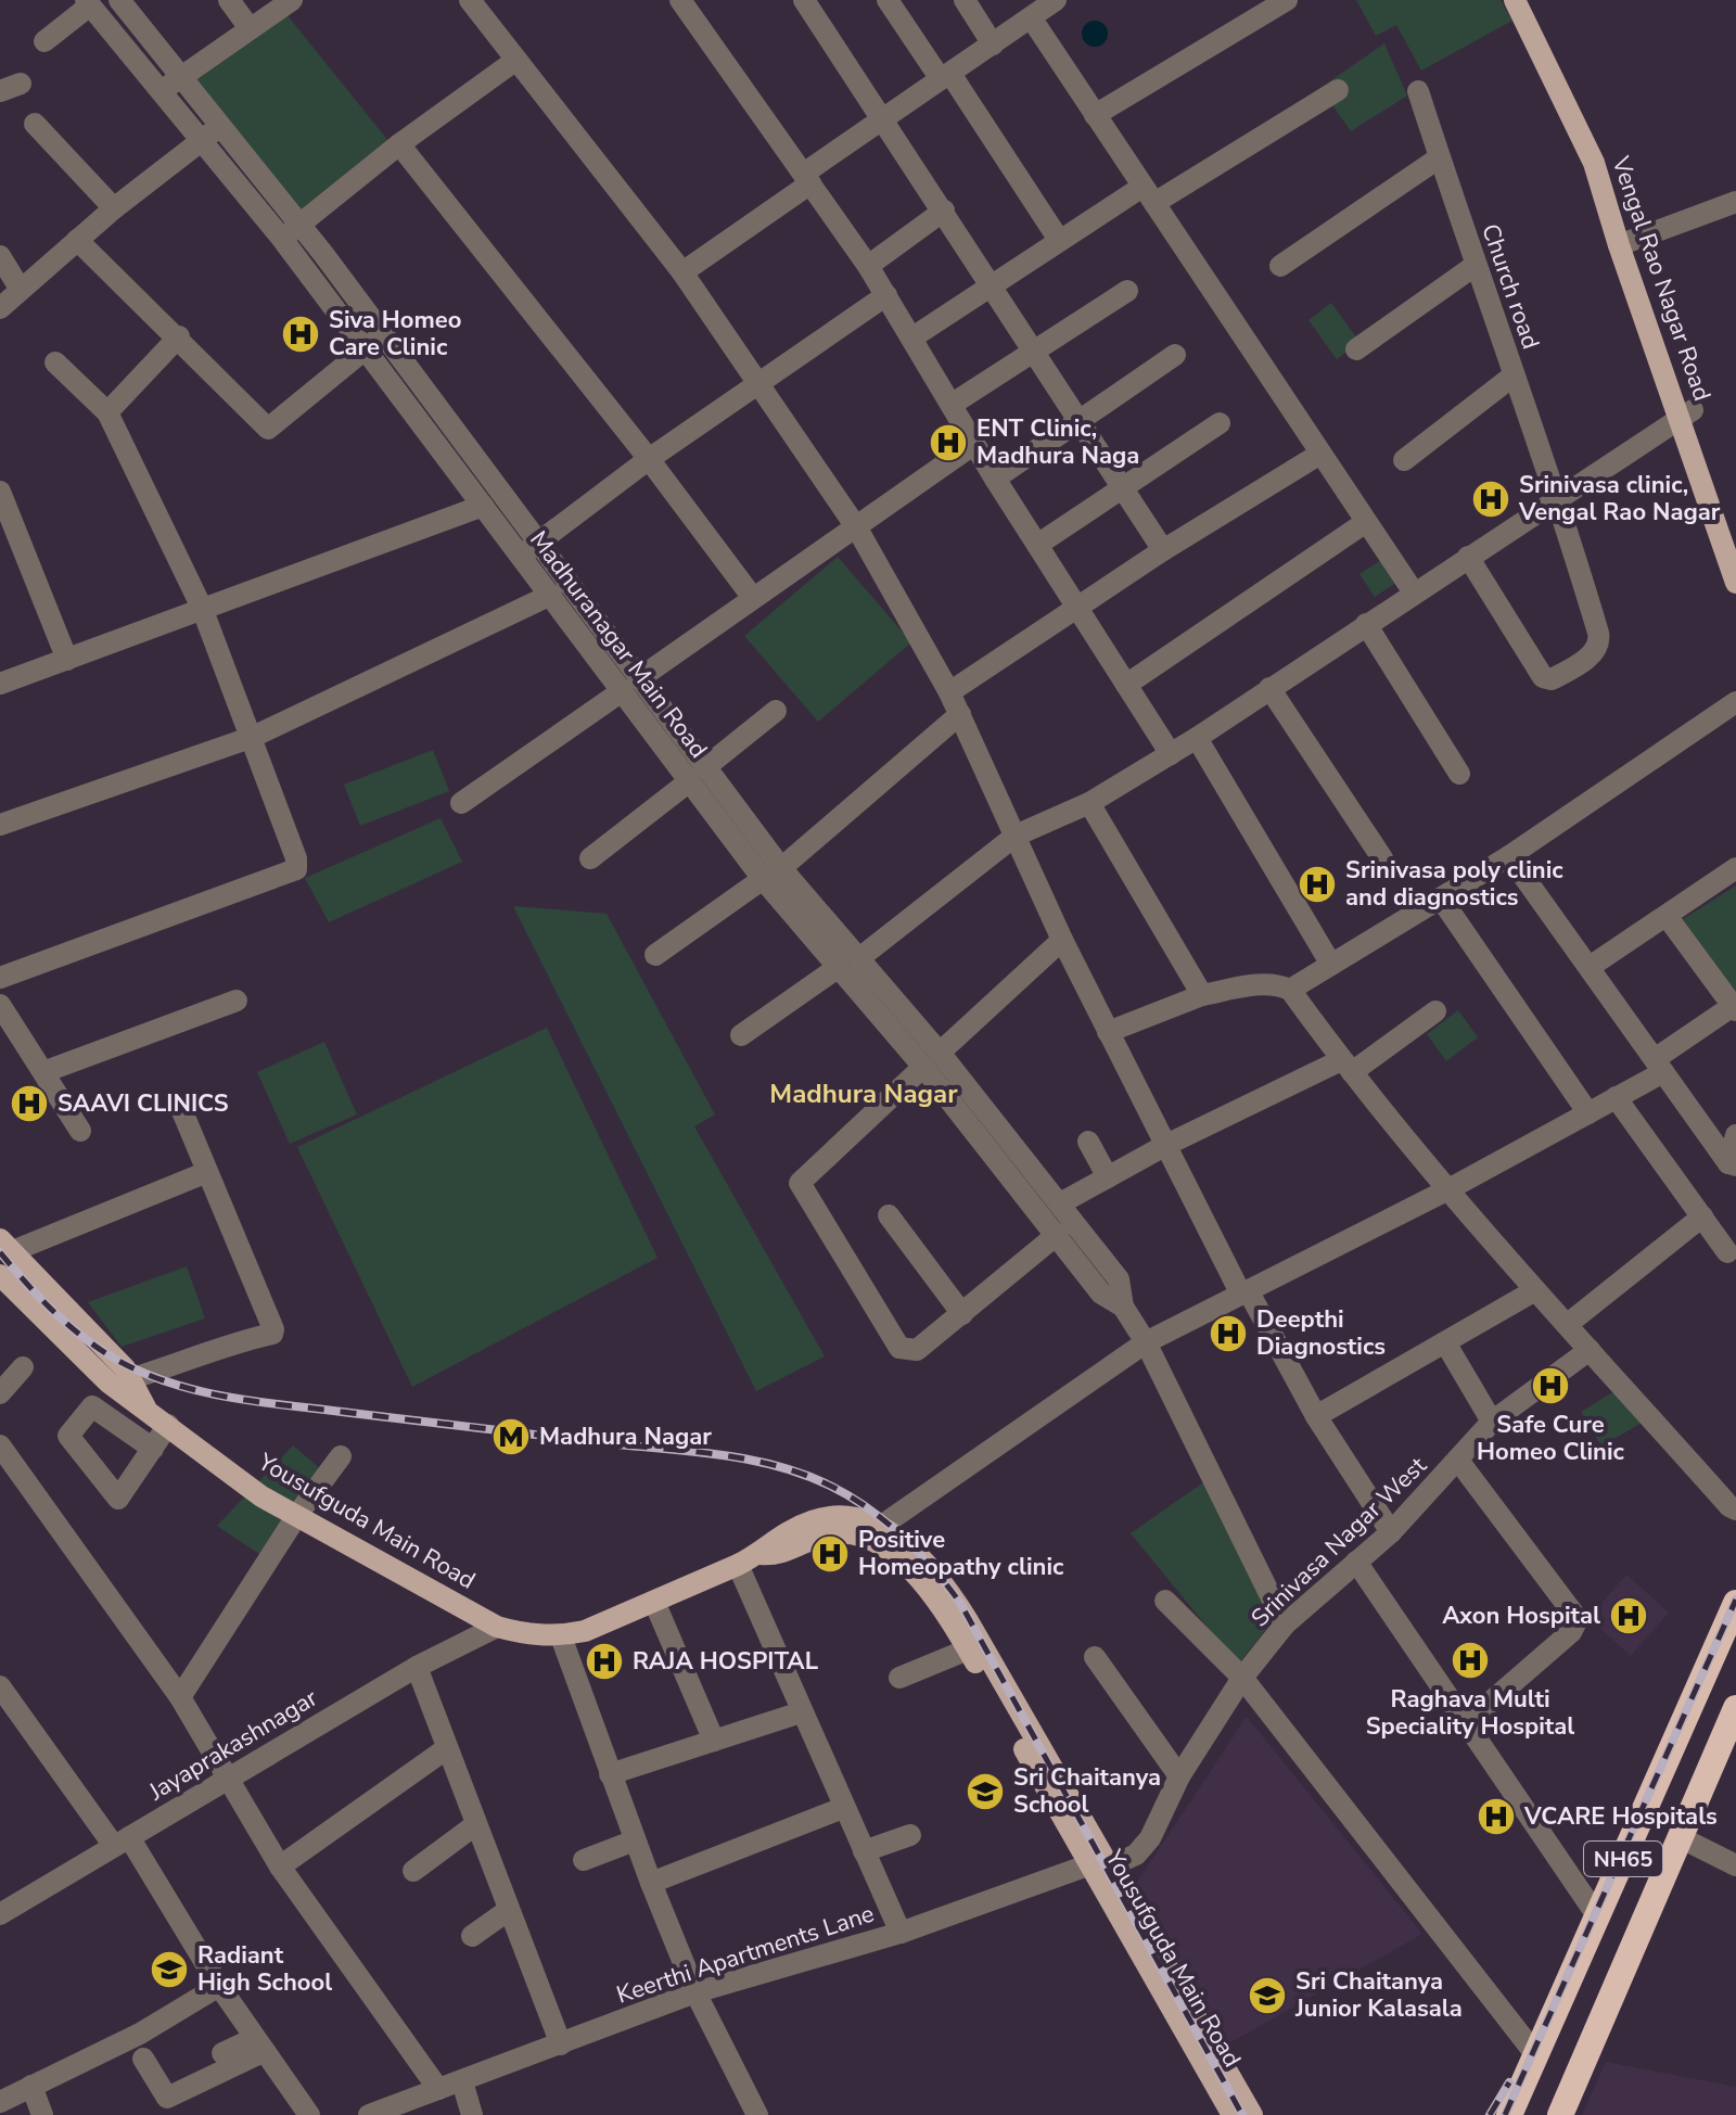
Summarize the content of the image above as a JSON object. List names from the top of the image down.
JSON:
{
  "streets": {
    "highway": ["NH65"],
    "main road": ["Vengal Rao Nagar Road", "Yousufguda Main Road"],
    "street": [
      "Church road",
      "Madhuranagar Main Road",
      "Srinivasa Nagar West",
      "Jayaprakashnagar",
      "Keerthi Apartments Lane"
    ]
  },
  "crossings": [
    ["Madhuranagar Main Road", "Srinivasa Nagar West"],
    ["Yousufguda Main Road", "Srinivasa Nagar West"],
    ["Yousufguda Main Road", "Jayaprakashnagar"],
    ["Yousufguda Main Road", "Keerthi Apartments Lane"],
    ["Srinivasa Nagar West", "Keerthi Apartments Lane"]
  ],
  "districts": ["Madhura Nagar"],
  "places": {
    "hospital": [
      "Siva Homeo Care Clinic",
      "ENT Clinic, Madhura Naga",
      "Srinivasa clinic, Vengal Rao Nagar",
      "Srinivasa poly clinic and diagnostics",
      "SAAVI CLINICS",
      "Deepthi Diagnostics",
      "Safe Cure Homeo Clinic",
      "Positive Homeopathy clinic",
      "Axon Hospital",
      "Raghava Multi Speciality Hospital",
      "RAJA HOSPITAL",
      "VCARE Hospitals"
    ],
    "metro station": ["Madhura Nagar"],
    "school or university": ["Sri Chaitanya School", "Radiant High School", "Sri Chaitanya Junior Kalasala"]
  }
}
